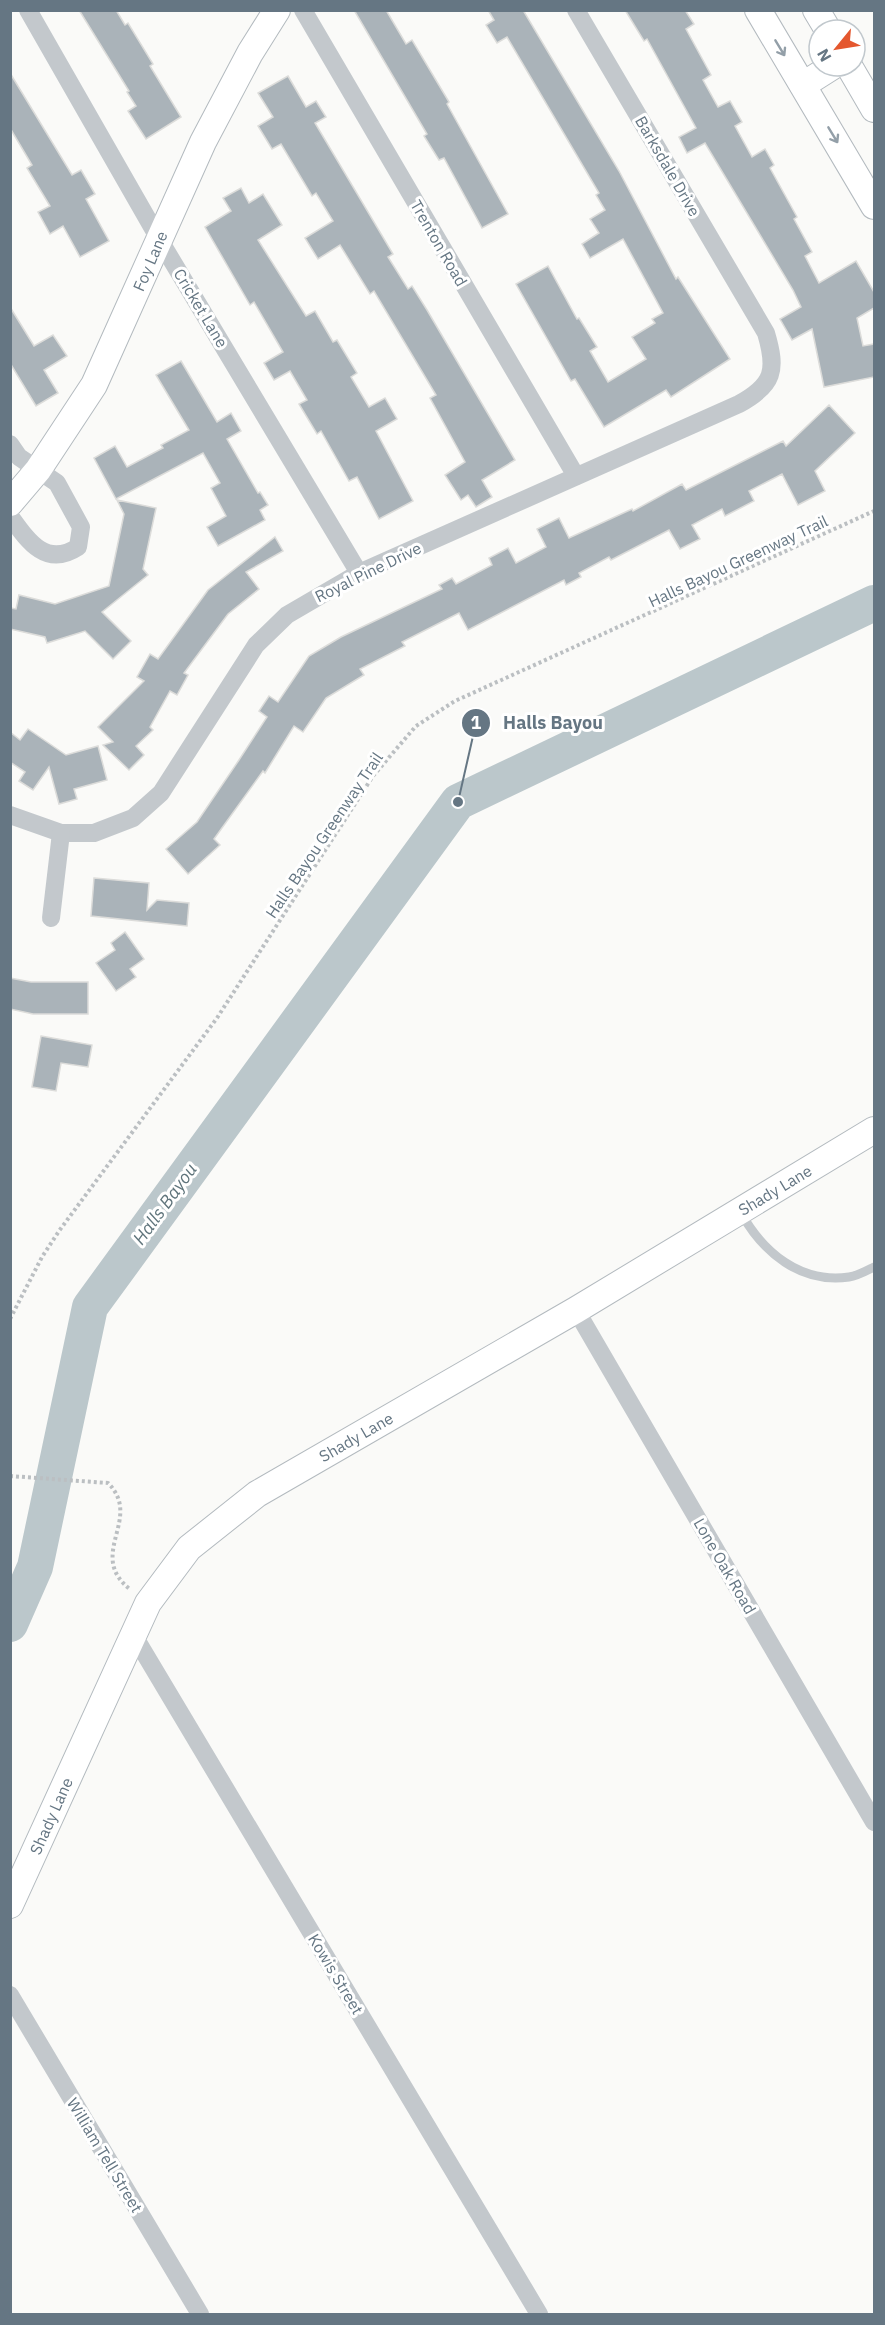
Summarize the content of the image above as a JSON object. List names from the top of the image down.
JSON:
{
  "streets": {
    "street": [
      "Barksdale Drive",
      "Trenton Road",
      "Foy Lane",
      "Cricket Lane",
      "Royal Pine Drive",
      "Shady Lane",
      "Lone Oak Road",
      "Kowis Street",
      "William Tell Street"
    ],
    "path": ["Halls Bayou Greenway Trail"]
  },
  "crossings": [
    ["Barksdale Drive", "Royal Pine Drive"],
    ["Trenton Road", "Royal Pine Drive"],
    ["Foy Lane", "Cricket Lane"],
    ["Cricket Lane", "Royal Pine Drive"],
    ["Shady Lane", "Lone Oak Road"],
    ["Shady Lane", "Kowis Street"]
  ],
  "water": ["Halls Bayou"],
  "places": ["Halls Bayou"],
  "north": "bottom left"
}
